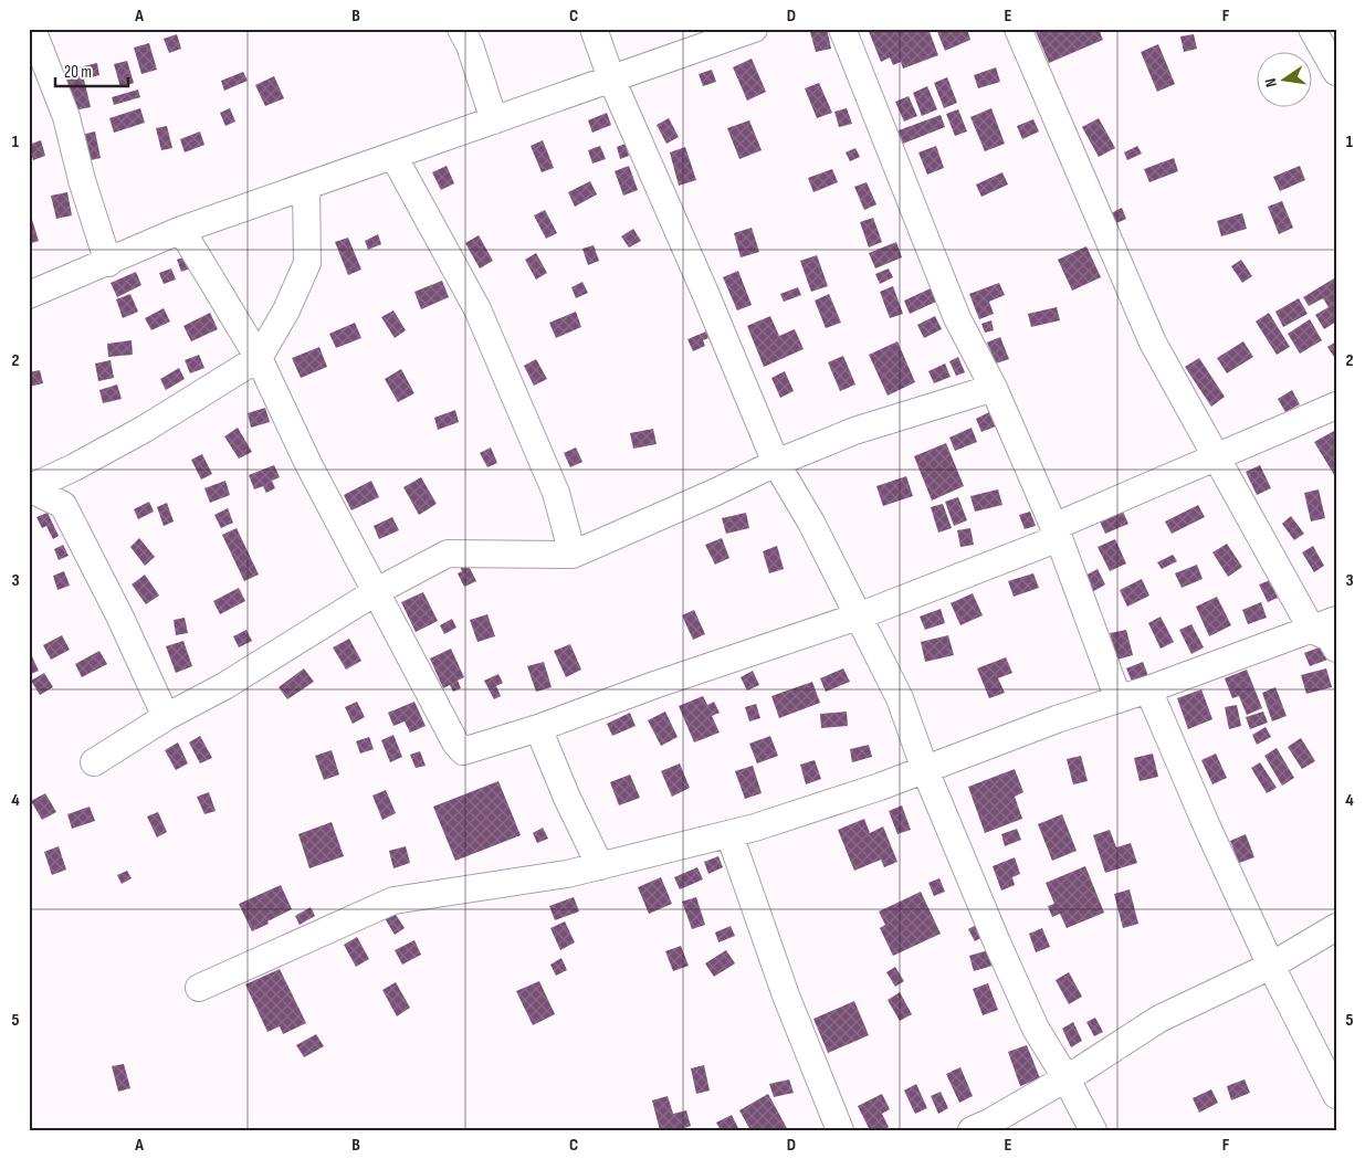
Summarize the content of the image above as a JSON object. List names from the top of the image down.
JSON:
{
  "scale_bar": "20 m",
  "north": "left",
  "grid": {
    "columns": [
      "A",
      "B",
      "C",
      "D",
      "E",
      "F"
    ],
    "rows": [
      "1",
      "2",
      "3",
      "4",
      "5"
    ]
  }
}
